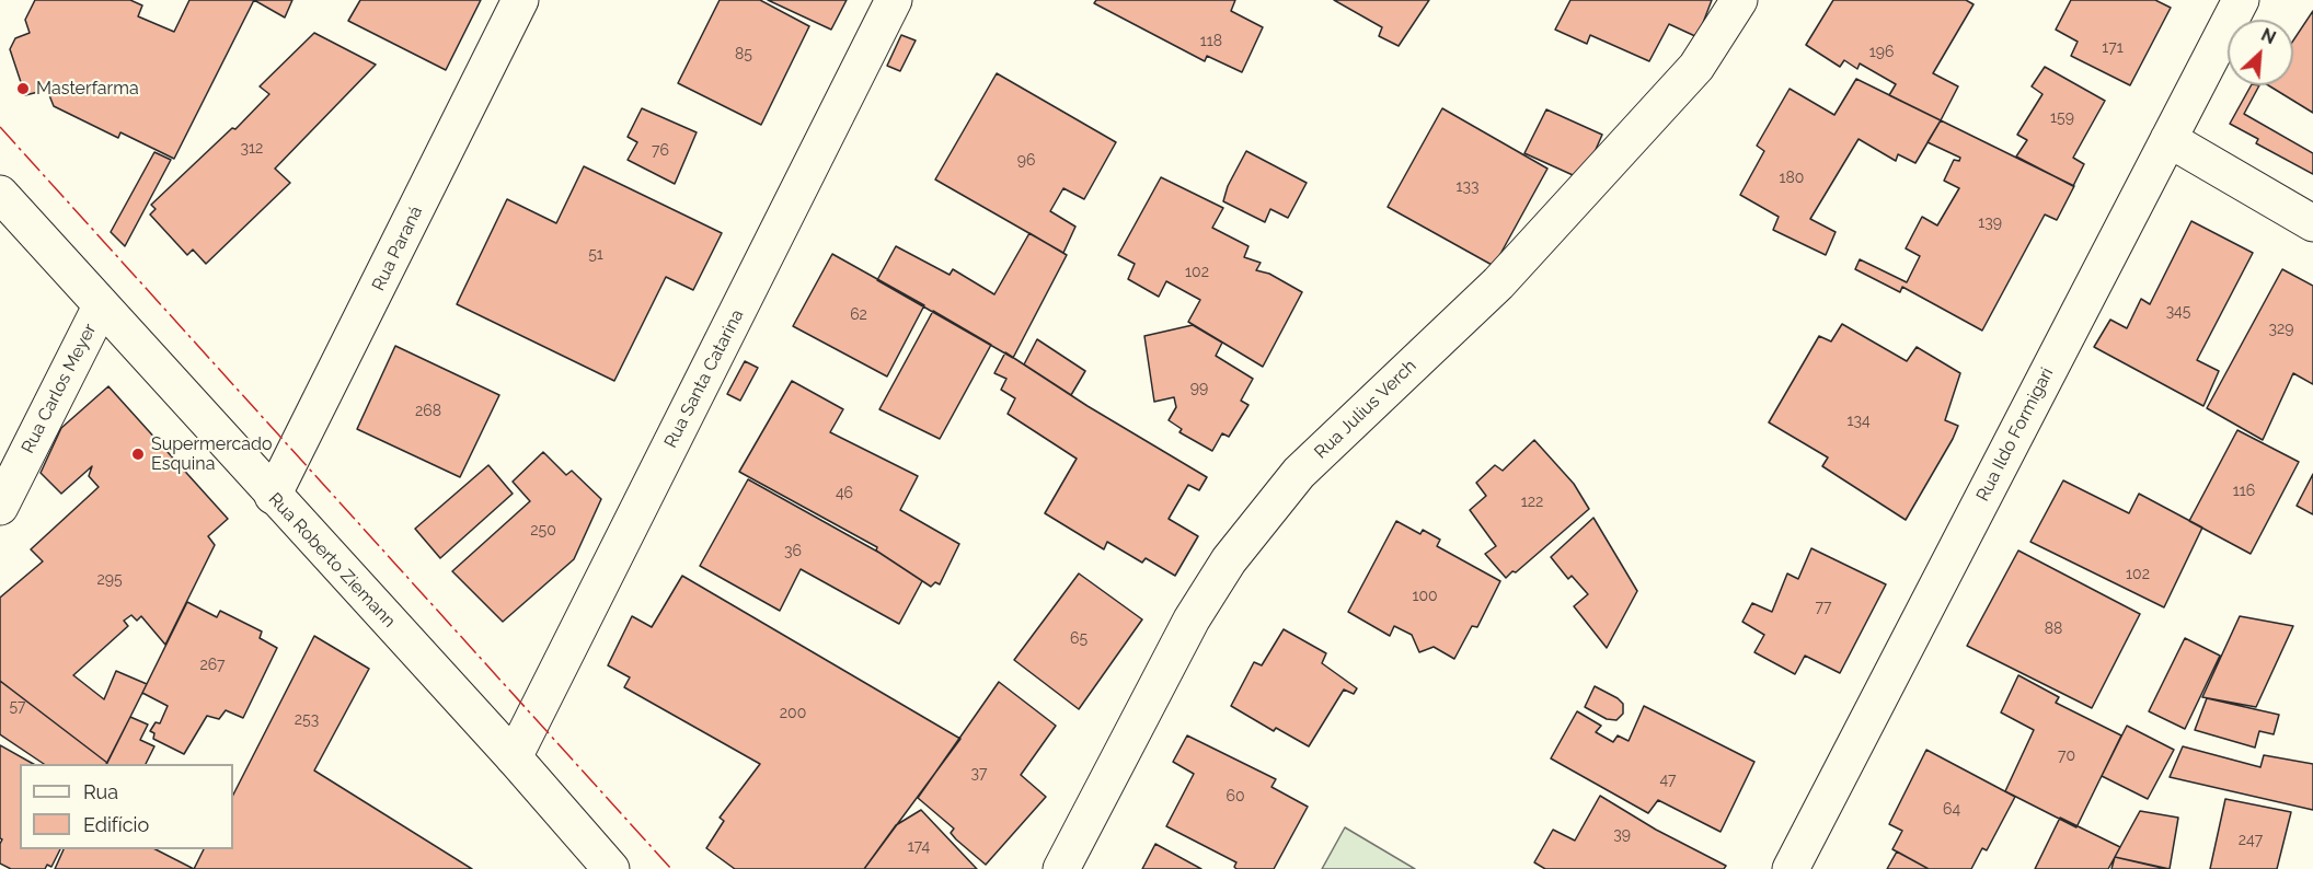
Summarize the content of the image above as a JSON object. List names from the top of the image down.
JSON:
{
  "streets": {
    "street": [
      "Rua Paraná",
      "Rua Santa Catarina",
      "Rua Carlos Meyer",
      "Rua Julius Verch",
      "Rua Ildo Formigari",
      "Rua Roberto Ziemann"
    ]
  },
  "crossings": [
    ["Rua Paraná", "Rua Roberto Ziemann"],
    ["Rua Santa Catarina", "Rua Roberto Ziemann"],
    ["Rua Carlos Meyer", "Rua Roberto Ziemann"]
  ],
  "places": ["Masterfarma", "Supermercado Esquina"],
  "house_numbers": [
    "118",
    "171",
    "196",
    "85",
    "159",
    "312",
    "76",
    "96",
    "180",
    "133",
    "139",
    "51",
    "102",
    "345",
    "62",
    "329",
    "99",
    "268",
    "134",
    "116",
    "46",
    "122",
    "250",
    "36",
    "102",
    "295",
    "100",
    "77",
    "88",
    "65",
    "267",
    "57",
    "200",
    "253",
    "70",
    "37",
    "47",
    "60",
    "64",
    "39",
    "247",
    "174"
  ],
  "legend": ["Rua", "Edifício"],
  "north": "top right"
}
